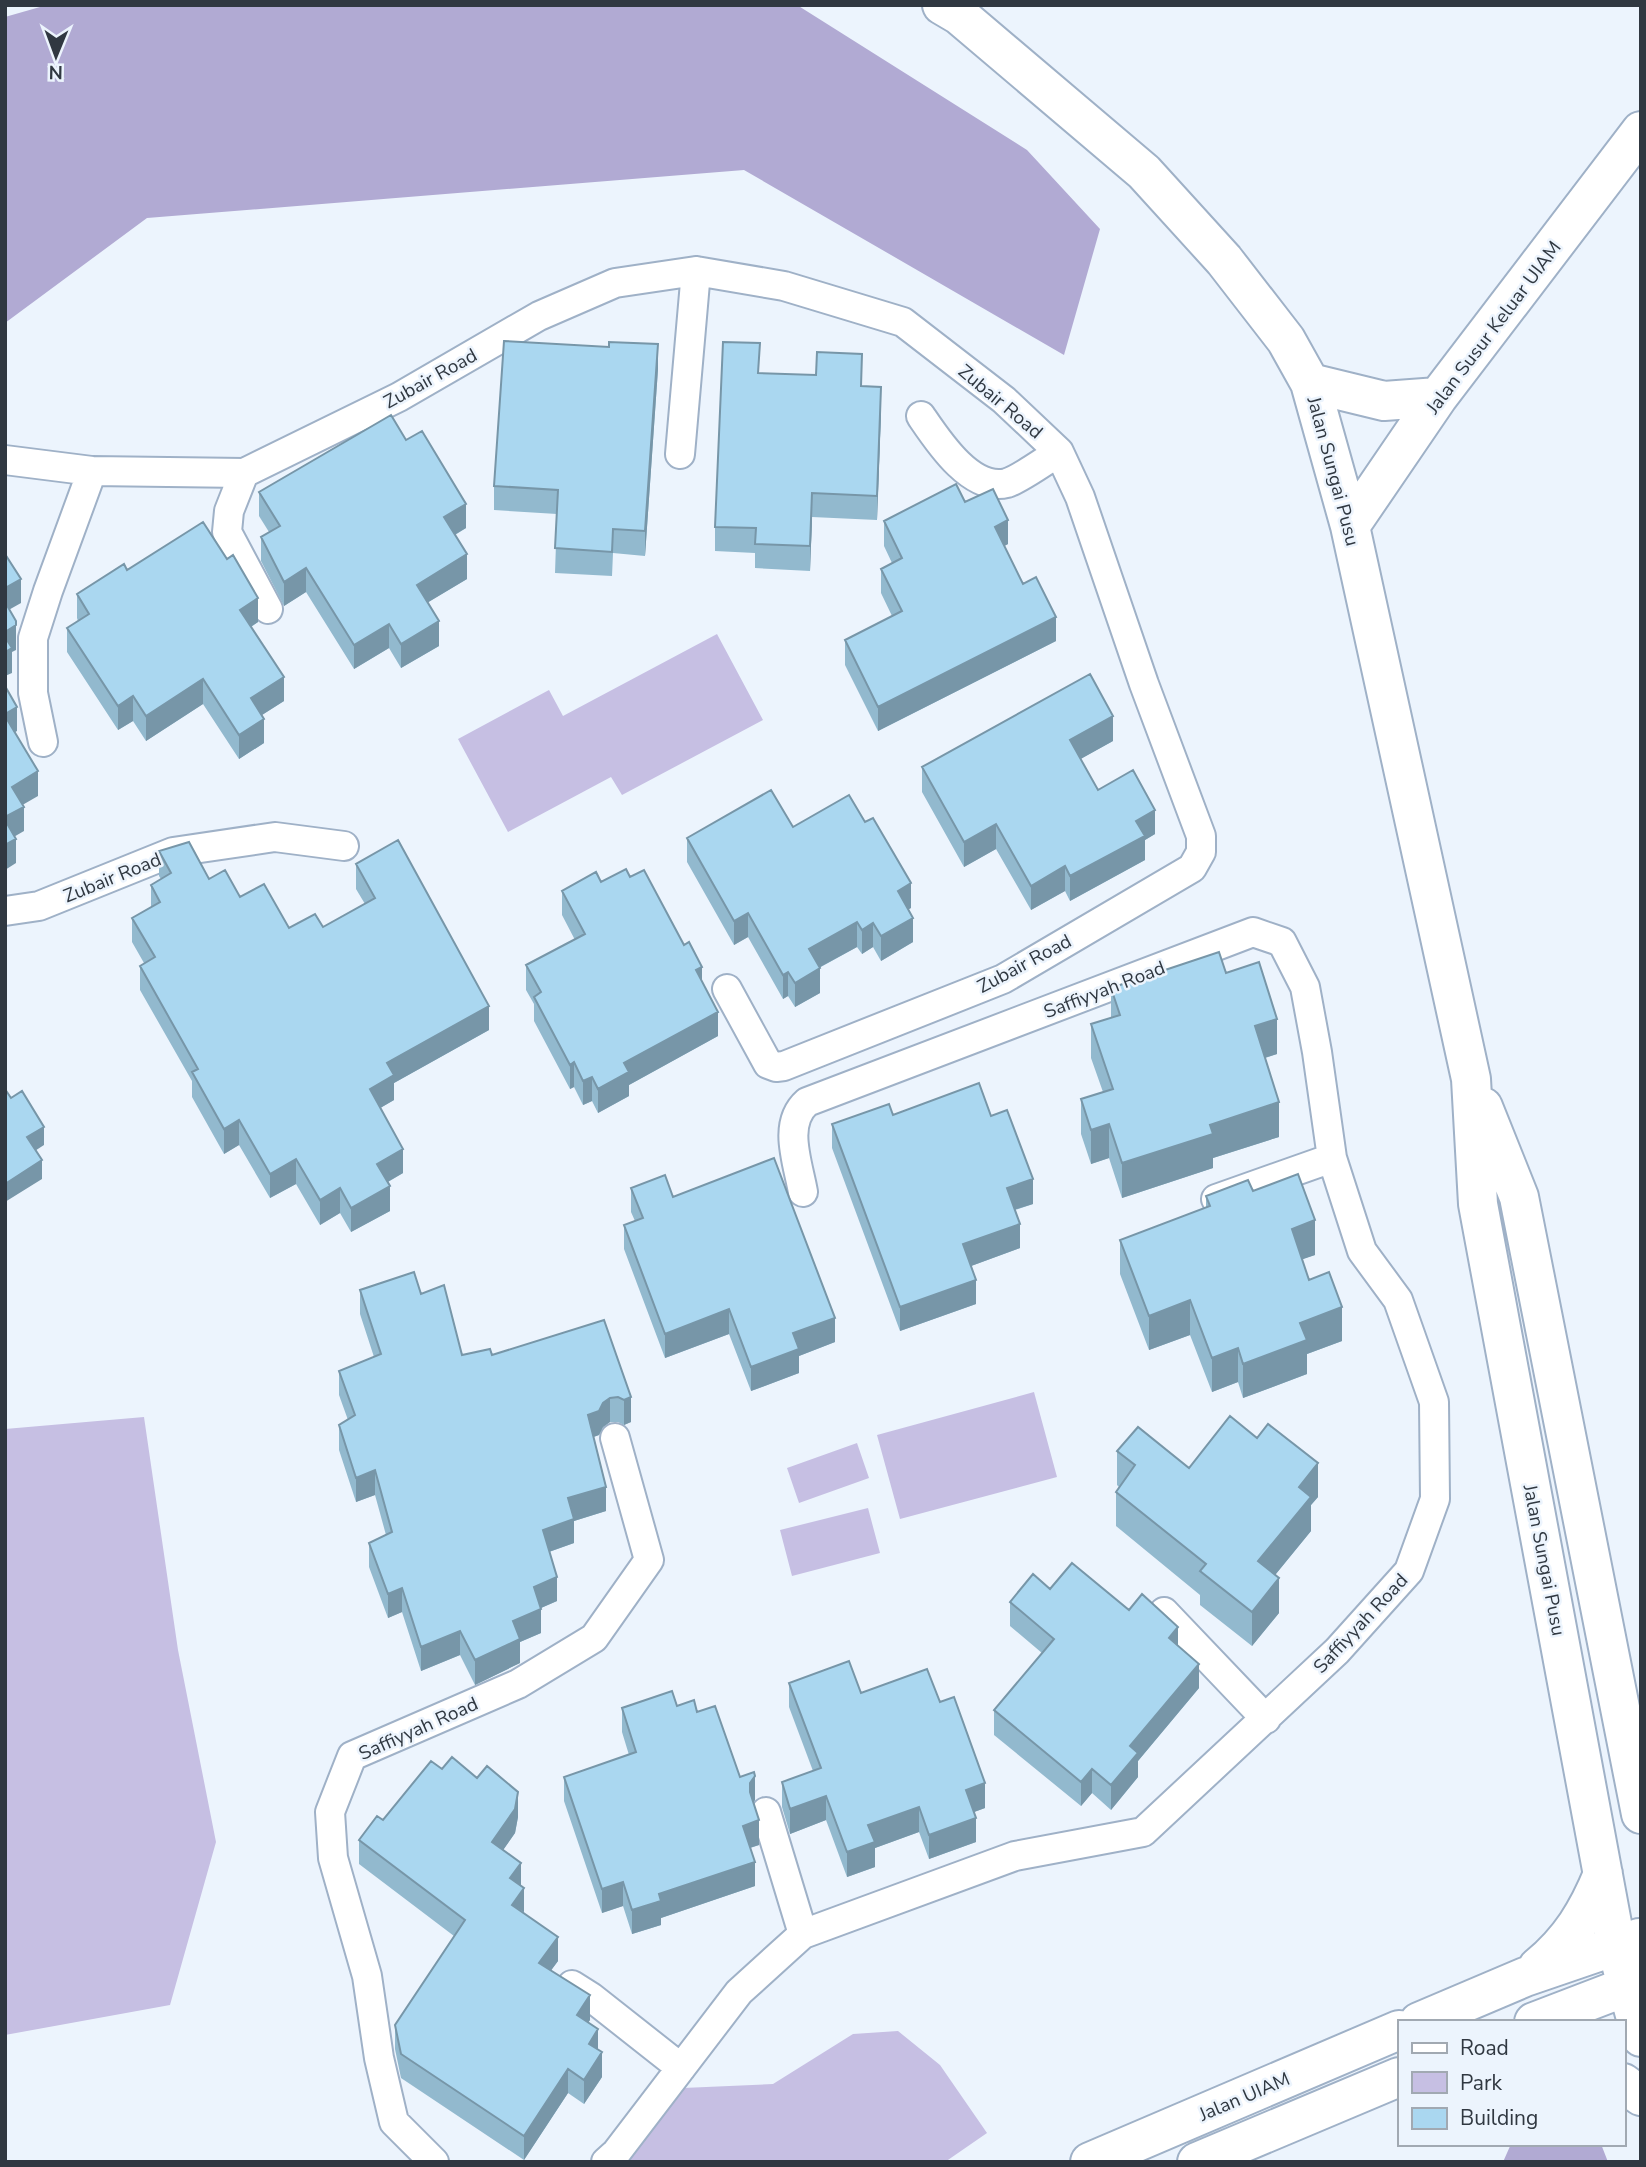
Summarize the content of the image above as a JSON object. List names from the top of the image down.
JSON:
{
  "streets": {
    "main road": ["Jalan Susur Keluar UIAM", "Jalan Sungai Pusu", "Jalan UIAM"],
    "street": ["Zubair Road", "Saffiyyah Road"]
  },
  "crossings": [
    ["Jalan Susur Keluar UIAM", "Jalan Sungai Pusu"]
  ],
  "legend": ["Road", "Park", "Building"],
  "north": "bottom"
}
